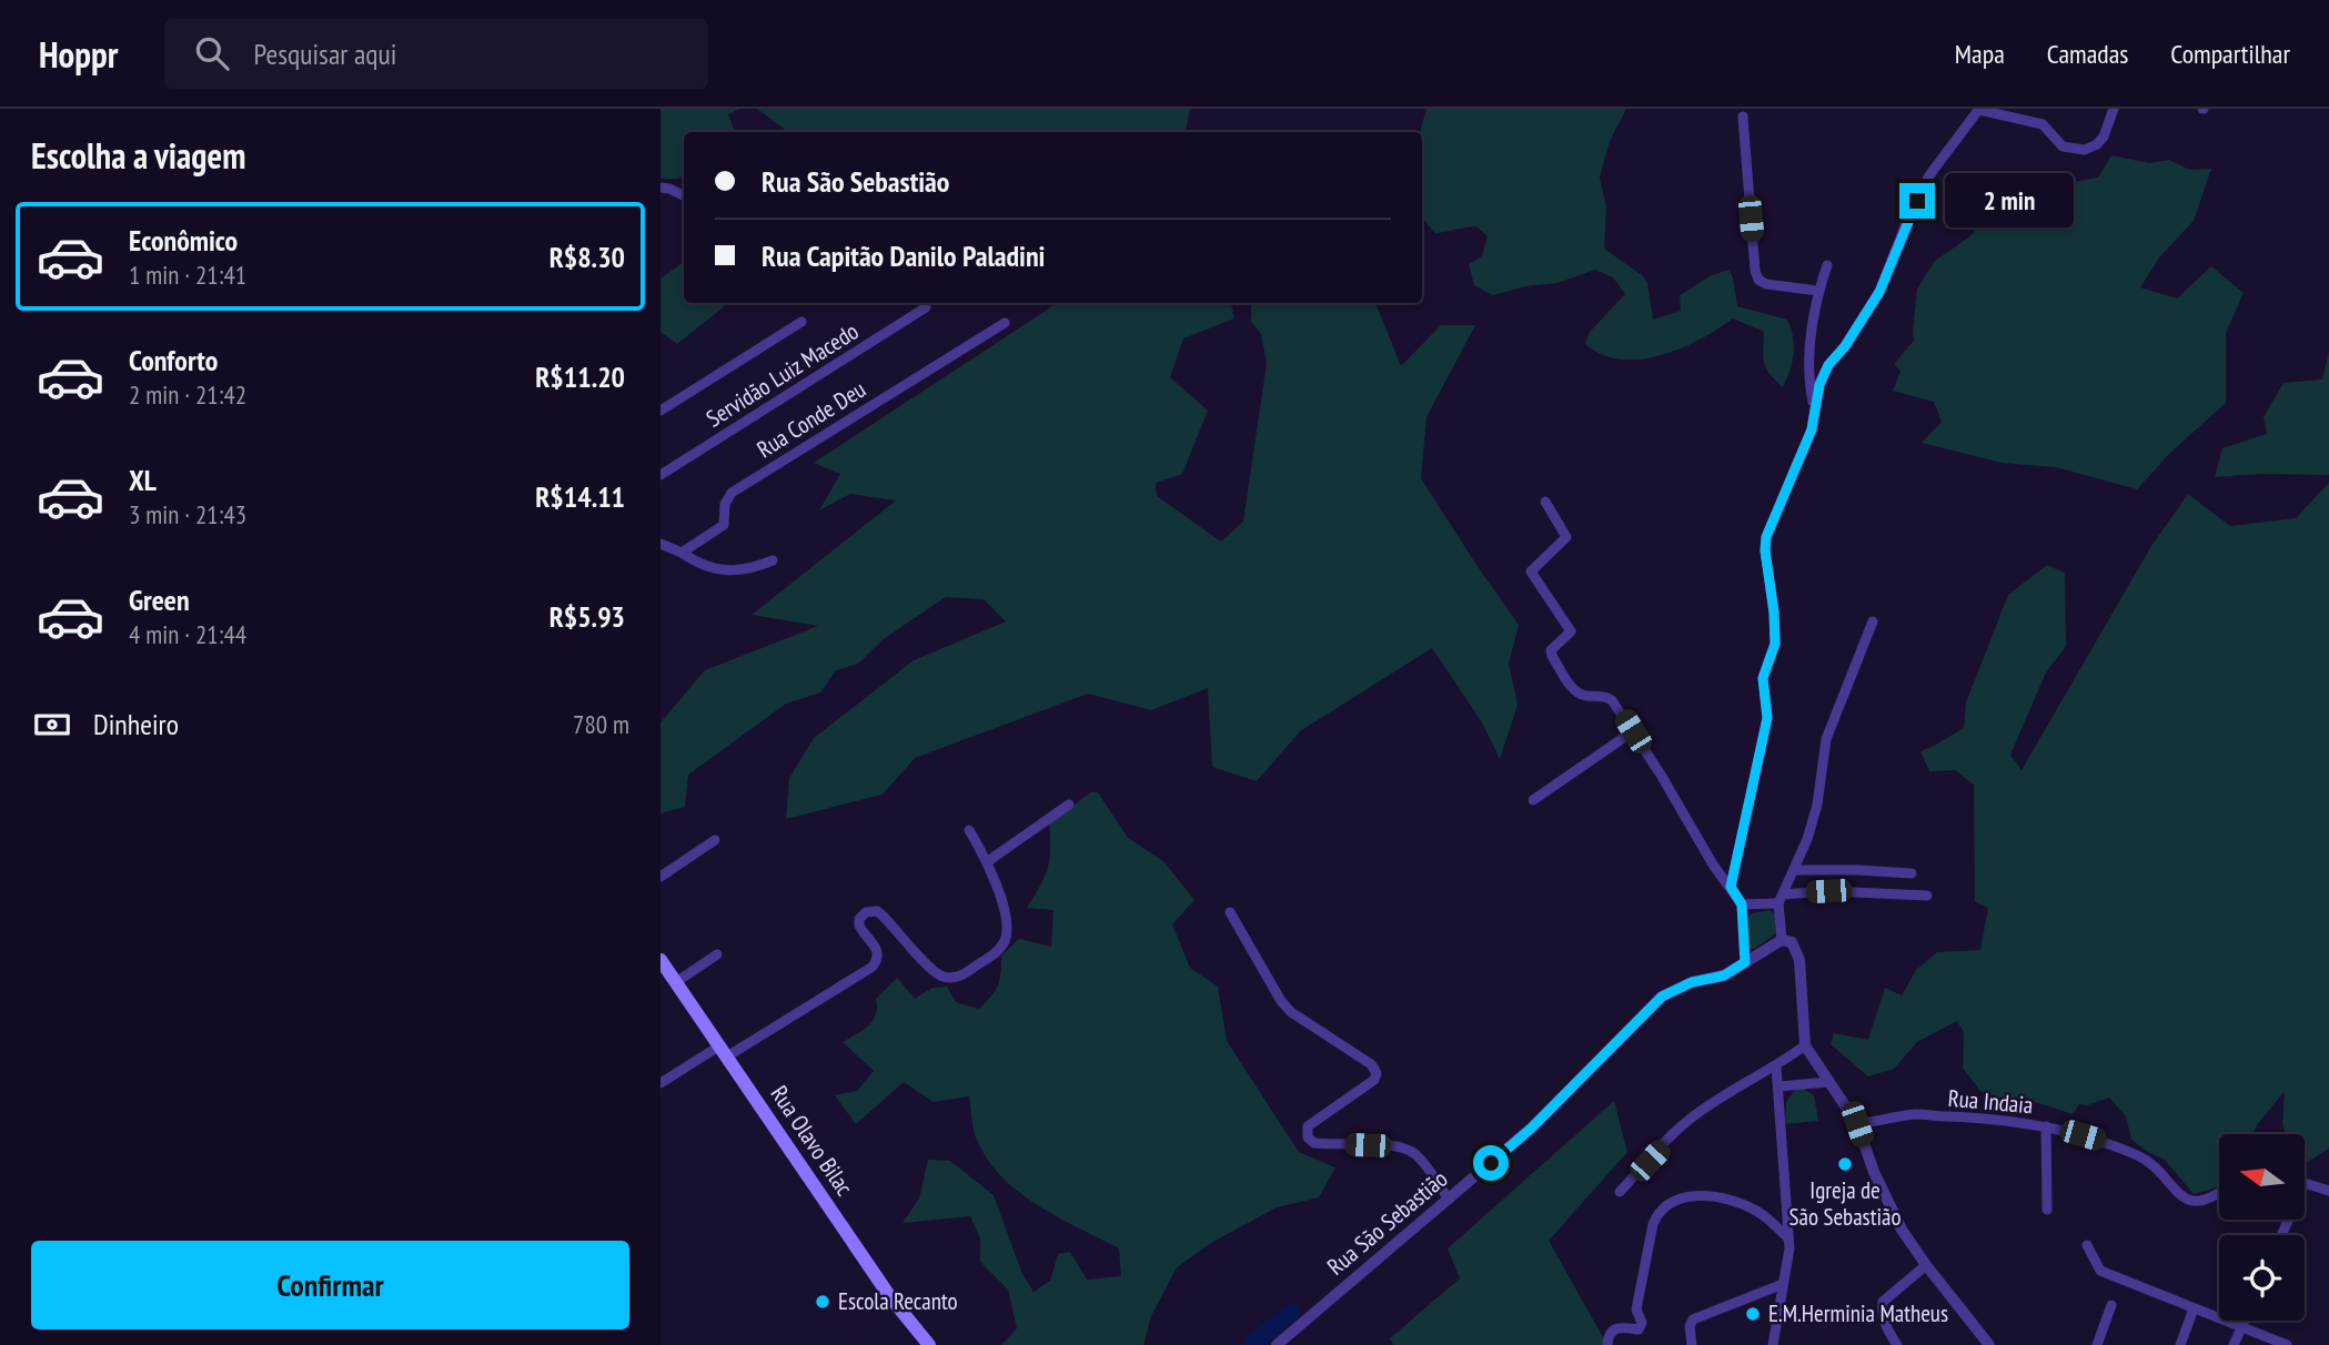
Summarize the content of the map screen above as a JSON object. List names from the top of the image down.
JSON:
{
  "streets": {
    "main road": ["Rua Olavo Bilac"],
    "street": [
      "Servidão Luiz Macedo",
      "Rua Conde Deu",
      "Rua Indaia",
      "Rua São Sebastião"
    ]
  },
  "places": ["Igreja de São Sebastião", "Escola Recanto", "E.M.Herminia Matheus"],
  "north": "left",
  "page": {
    "header": "Hoppr",
    "search": "Pesquisar aqui",
    "nav": ["Mapa", "Camadas", "Compartilhar"],
    "heading": "Escolha a viagem",
    "banner": ["Rua São Sebastião", "Rua Capitão Danilo Paladini"],
    "bubble": "2 min",
    "list": [
      {
        "name": "Econômico",
        "note": "1 min · 21:41",
        "value": "R$8.30"
      },
      {
        "name": "Conforto",
        "note": "2 min · 21:42",
        "value": "R$11.20"
      },
      {
        "name": "XL",
        "note": "3 min · 21:43",
        "value": "R$14.11"
      },
      {
        "name": "Green",
        "note": "4 min · 21:44",
        "value": "R$5.93"
      }
    ],
    "pay": ["Dinheiro", "780 m"],
    "buttons": "Confirmar"
  }
}
